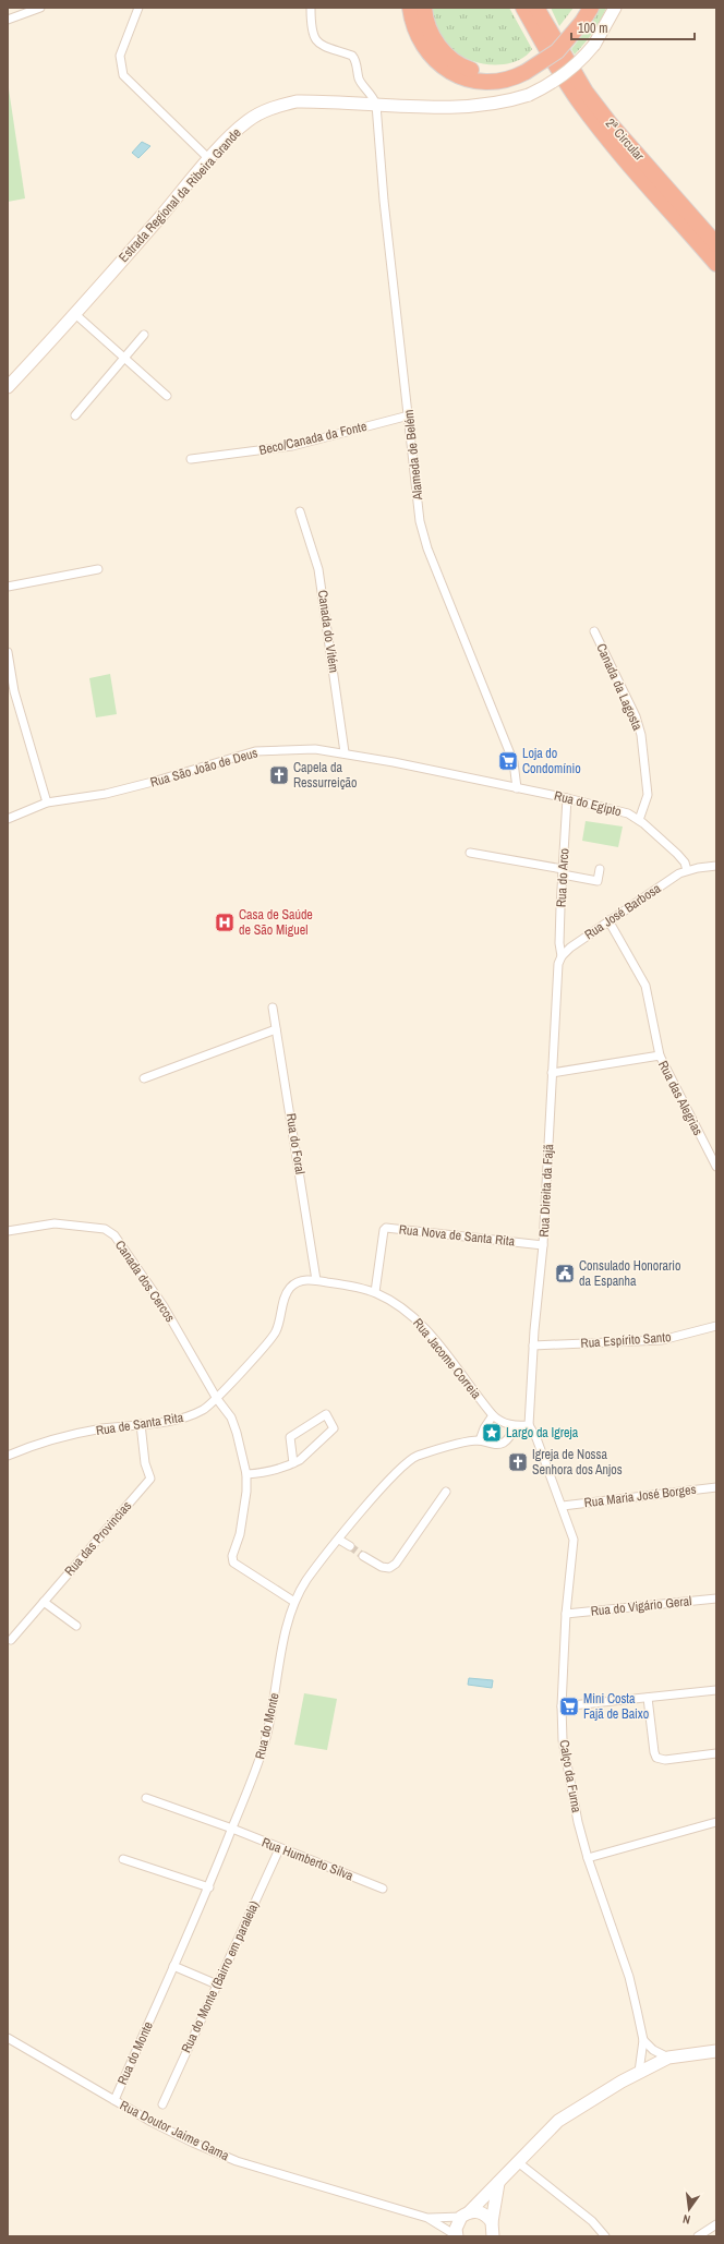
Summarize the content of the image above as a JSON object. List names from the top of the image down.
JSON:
{
  "streets": {
    "highway": ["2ª Circular"],
    "main road": ["Estrada Regional da Ribeira Grande"],
    "street": [
      "Beco/Canada da Fonte",
      "Alameda de Belém",
      "Canada do Vitém",
      "Canada da Lagosta",
      "Rua São João de Deus",
      "Rua do Egipto",
      "Rua do Arco",
      "Rua José Barbosa",
      "Rua das Alegrias",
      "Rua do Foral",
      "Rua Direita da Fajã",
      "Rua Nova de Santa Rita",
      "Canada dos Cercos",
      "Rua Espírito Santo",
      "Rua Jacome Correia",
      "Rua de Santa Rita",
      "Rua Maria José Borges",
      "Rua das Provincias",
      "Rua do Vigário Geral",
      "Rua do Monte",
      "Calço da Furna",
      "Rua Humberto Silva",
      "Rua do Monte (Bairro em paralela)",
      "Rua Doutor Jaime Gama"
    ]
  },
  "crossings": [
    ["Estrada Regional da Ribeira Grande", "Alameda de Belém"],
    ["Beco/Canada da Fonte", "Alameda de Belém"],
    ["Alameda de Belém", "Rua São João de Deus"],
    ["Alameda de Belém", "Rua do Egipto"],
    ["Canada do Vitém", "Rua São João de Deus"],
    ["Canada da Lagosta", "Rua do Egipto"],
    ["Rua São João de Deus", "Rua do Egipto"],
    ["Rua do Egipto", "Rua do Arco"],
    ["Rua do Egipto", "Rua José Barbosa"],
    ["Rua do Arco", "Rua José Barbosa"],
    ["Rua do Arco", "Rua Direita da Fajã"],
    ["Rua José Barbosa", "Rua Direita da Fajã"],
    ["Rua das Alegrias", "Rua Direita da Fajã"],
    ["Rua do Foral", "Rua de Santa Rita"],
    ["Rua Direita da Fajã", "Rua Nova de Santa Rita"],
    ["Rua Direita da Fajã", "Rua Espírito Santo"],
    ["Rua Direita da Fajã", "Calço da Furna"],
    ["Rua Nova de Santa Rita", "Rua Jacome Correia"],
    ["Canada dos Cercos", "Rua de Santa Rita"],
    ["Canada dos Cercos", "Rua do Monte"],
    ["Rua de Santa Rita", "Rua das Provincias"],
    ["Rua Maria José Borges", "Calço da Furna"],
    ["Rua do Vigário Geral", "Calço da Furna"],
    ["Rua do Monte", "Rua Humberto Silva"],
    ["Rua do Monte", "Rua Doutor Jaime Gama"],
    ["Rua Humberto Silva", "Rua do Monte (Bairro em paralela)"]
  ],
  "places": {
    "supermarket": ["Loja do Condomínio", "Mini Costa Fajã de Baixo"],
    "church": ["Capela da Ressurreição", "Igreja de Nossa Senhora dos Anjos"],
    "hospital": ["Casa de Saúde de São Miguel"],
    "public building": ["Consulado Honorario da Espanha"],
    "place": ["Largo da Igreja"]
  },
  "scale_bar": "100 m",
  "north": "bottom"
}
